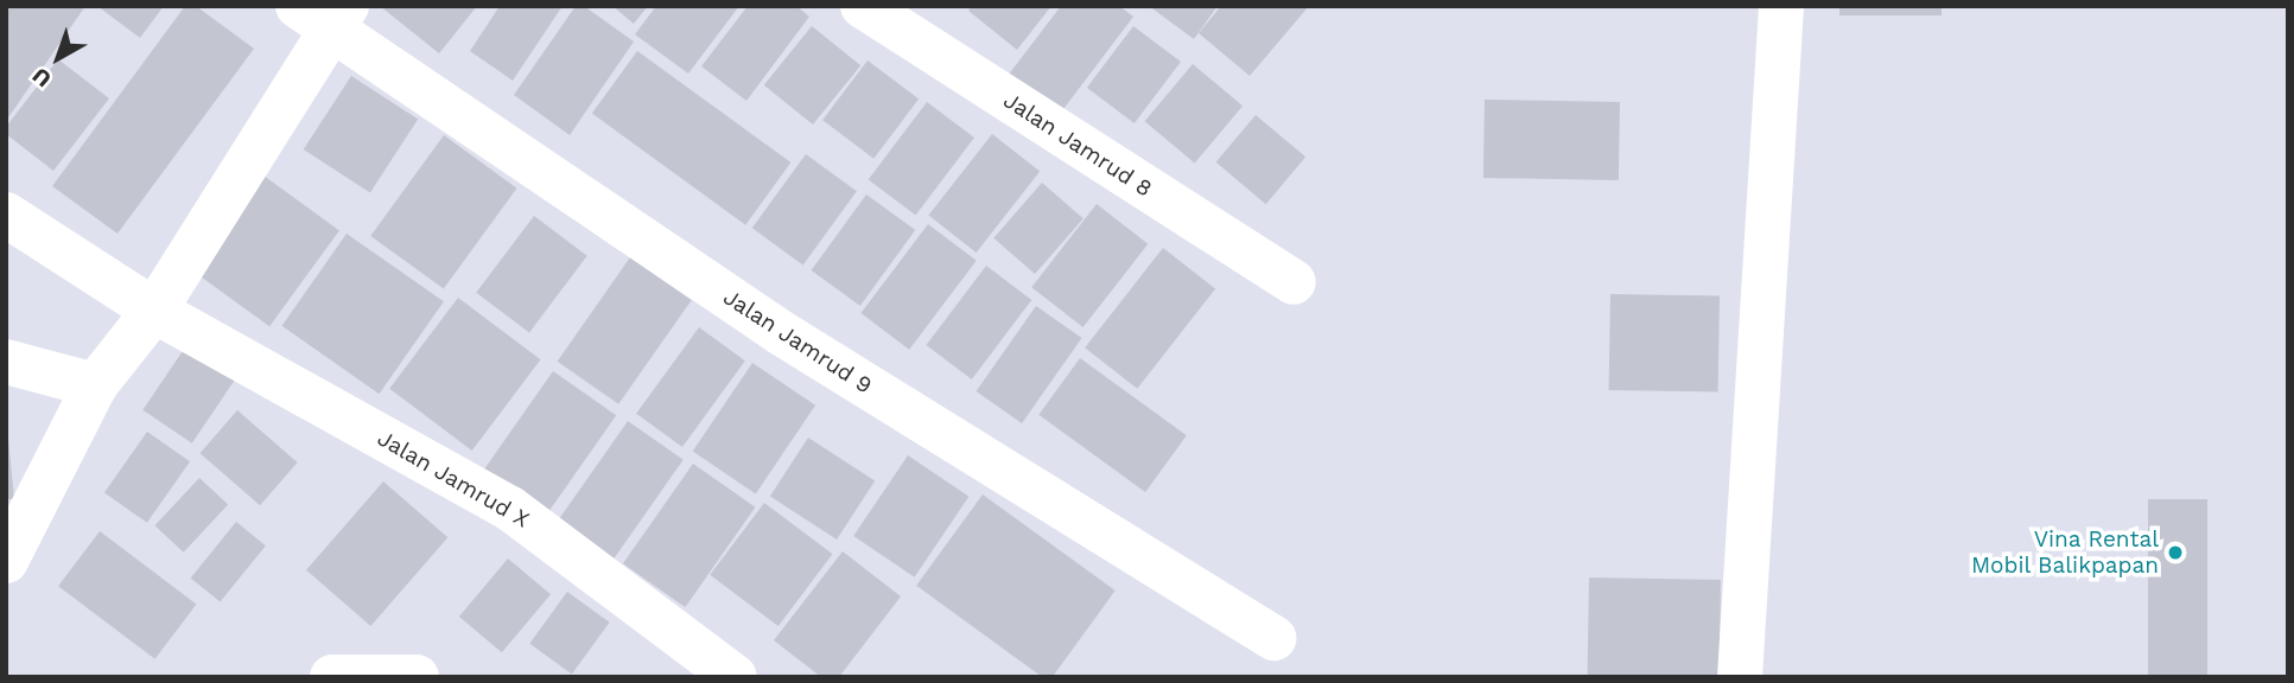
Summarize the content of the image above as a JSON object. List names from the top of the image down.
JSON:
{
  "streets": {
    "street": ["Jalan Jamrud 8", "Jalan Jamrud 9", "Jalan Jamrud X"]
  },
  "places": ["Vina Rental Mobil Balikpapan"],
  "north": "bottom left"
}
